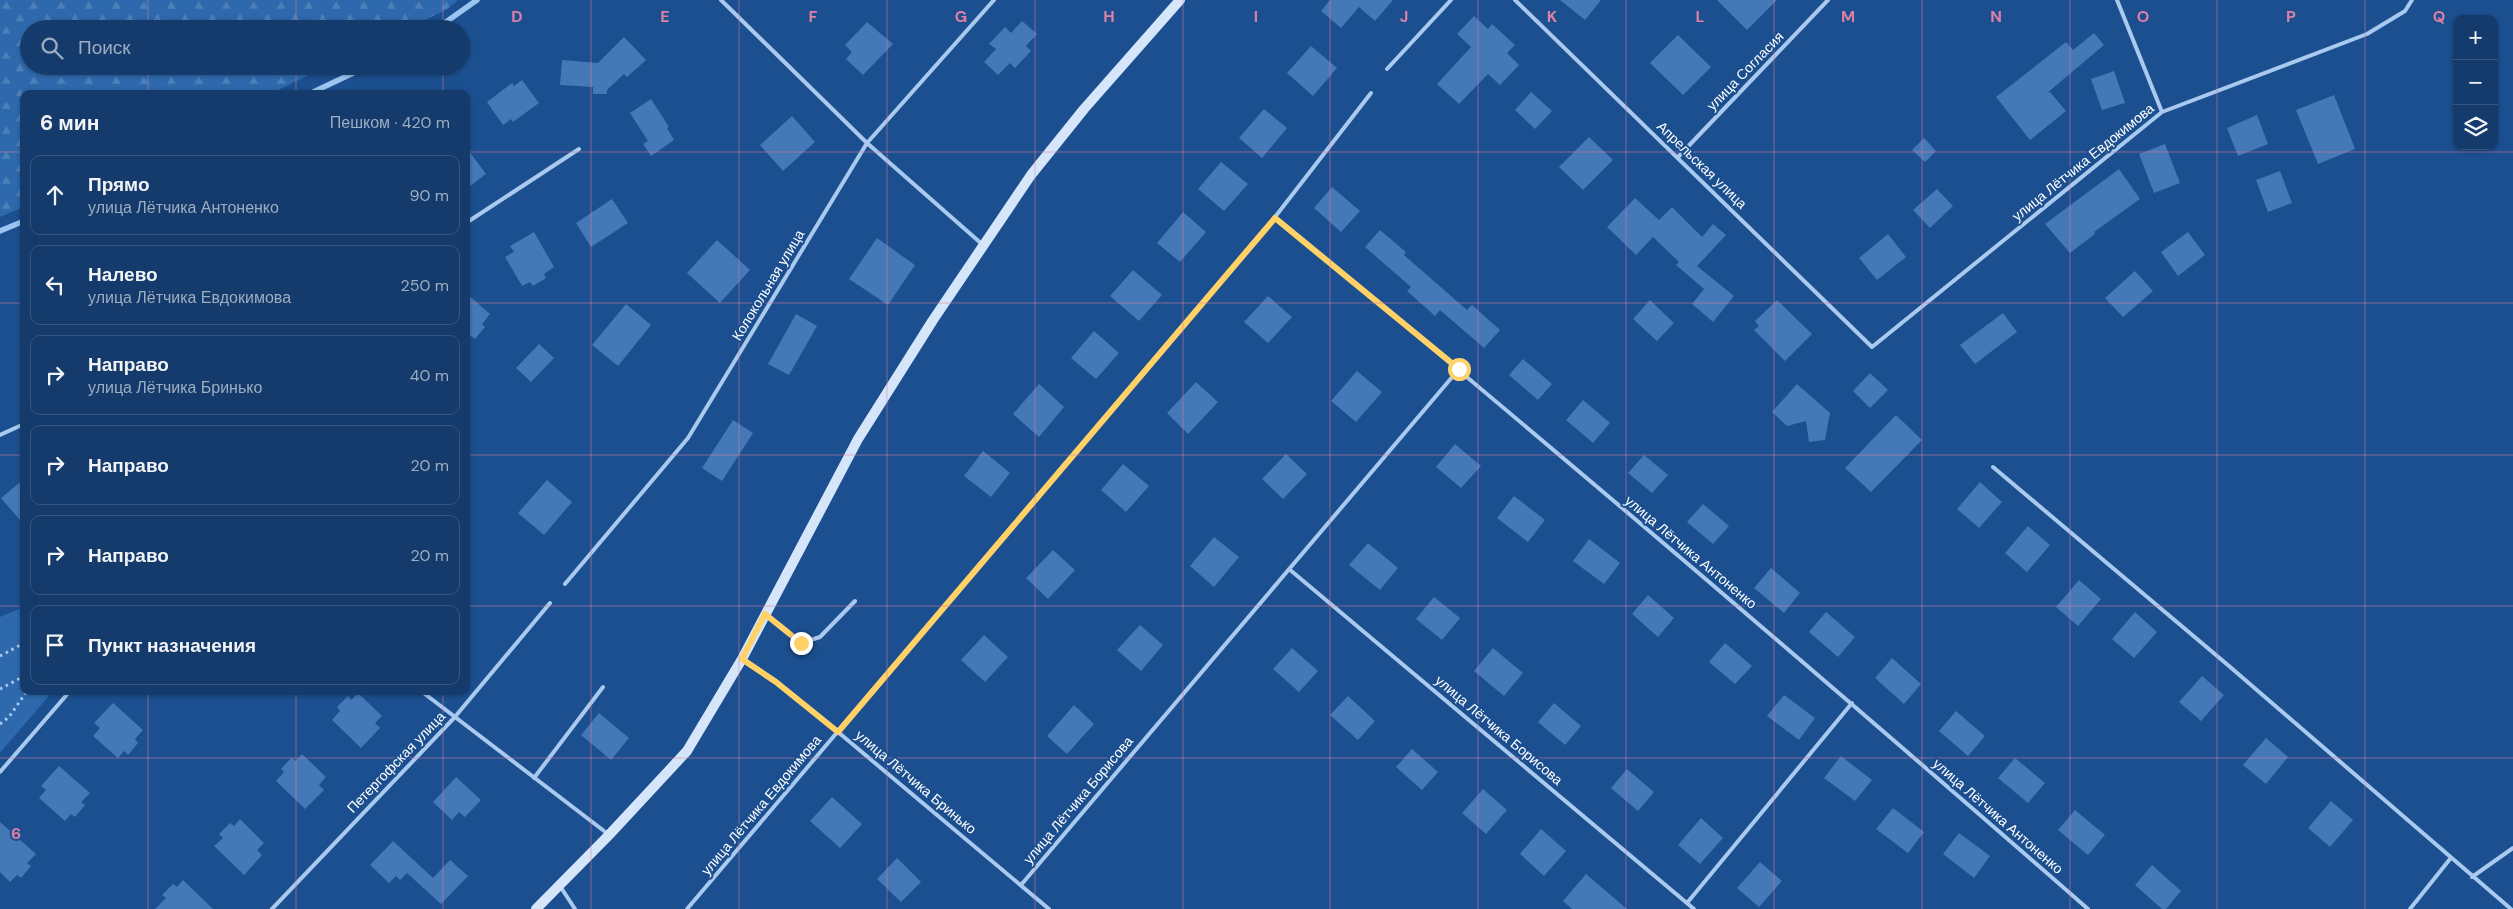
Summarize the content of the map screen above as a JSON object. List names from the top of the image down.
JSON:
{
  "streets": {
    "lane": [
      "улица Согласия",
      "улица Лётчика Евдокимова",
      "Апрельская улица",
      "Колокольная улица",
      "улица Лётчика Антоненко",
      "улица Лётчика Борисова",
      "Петергофская улица",
      "улица Лётчика Бринько"
    ]
  },
  "crossings": [
    ["улица Согласия", "Апрельская улица"],
    ["улица Лётчика Евдокимова", "Апрельская улица"],
    ["улица Лётчика Евдокимова", "улица Лётчика Антоненко"],
    ["улица Лётчика Евдокимова", "улица Лётчика Бринько"],
    ["улица Лётчика Антоненко", "улица Лётчика Борисова"],
    ["улица Лётчика Борисова", "улица Лётчика Бринько"]
  ],
  "page": {
    "map_buttons": ["+", "−"],
    "search": "Поиск",
    "heading": ["6 мин", "Пешком · 420 m"],
    "list": [
      ["Прямо", "улица Лётчика Антоненко", "90 m"],
      ["Налево", "улица Лётчика Евдокимова", "250 m"],
      ["Направо", "улица Лётчика Бринько", "40 m"],
      ["Направо", "20 m"],
      ["Направо", "20 m"],
      "Пункт назначения"
    ]
  },
  "grid": {
    "columns": [
      "D",
      "E",
      "F",
      "G",
      "H",
      "I",
      "J",
      "K",
      "L",
      "M",
      "N",
      "O",
      "P",
      "Q"
    ],
    "rows": ["6"]
  }
}
